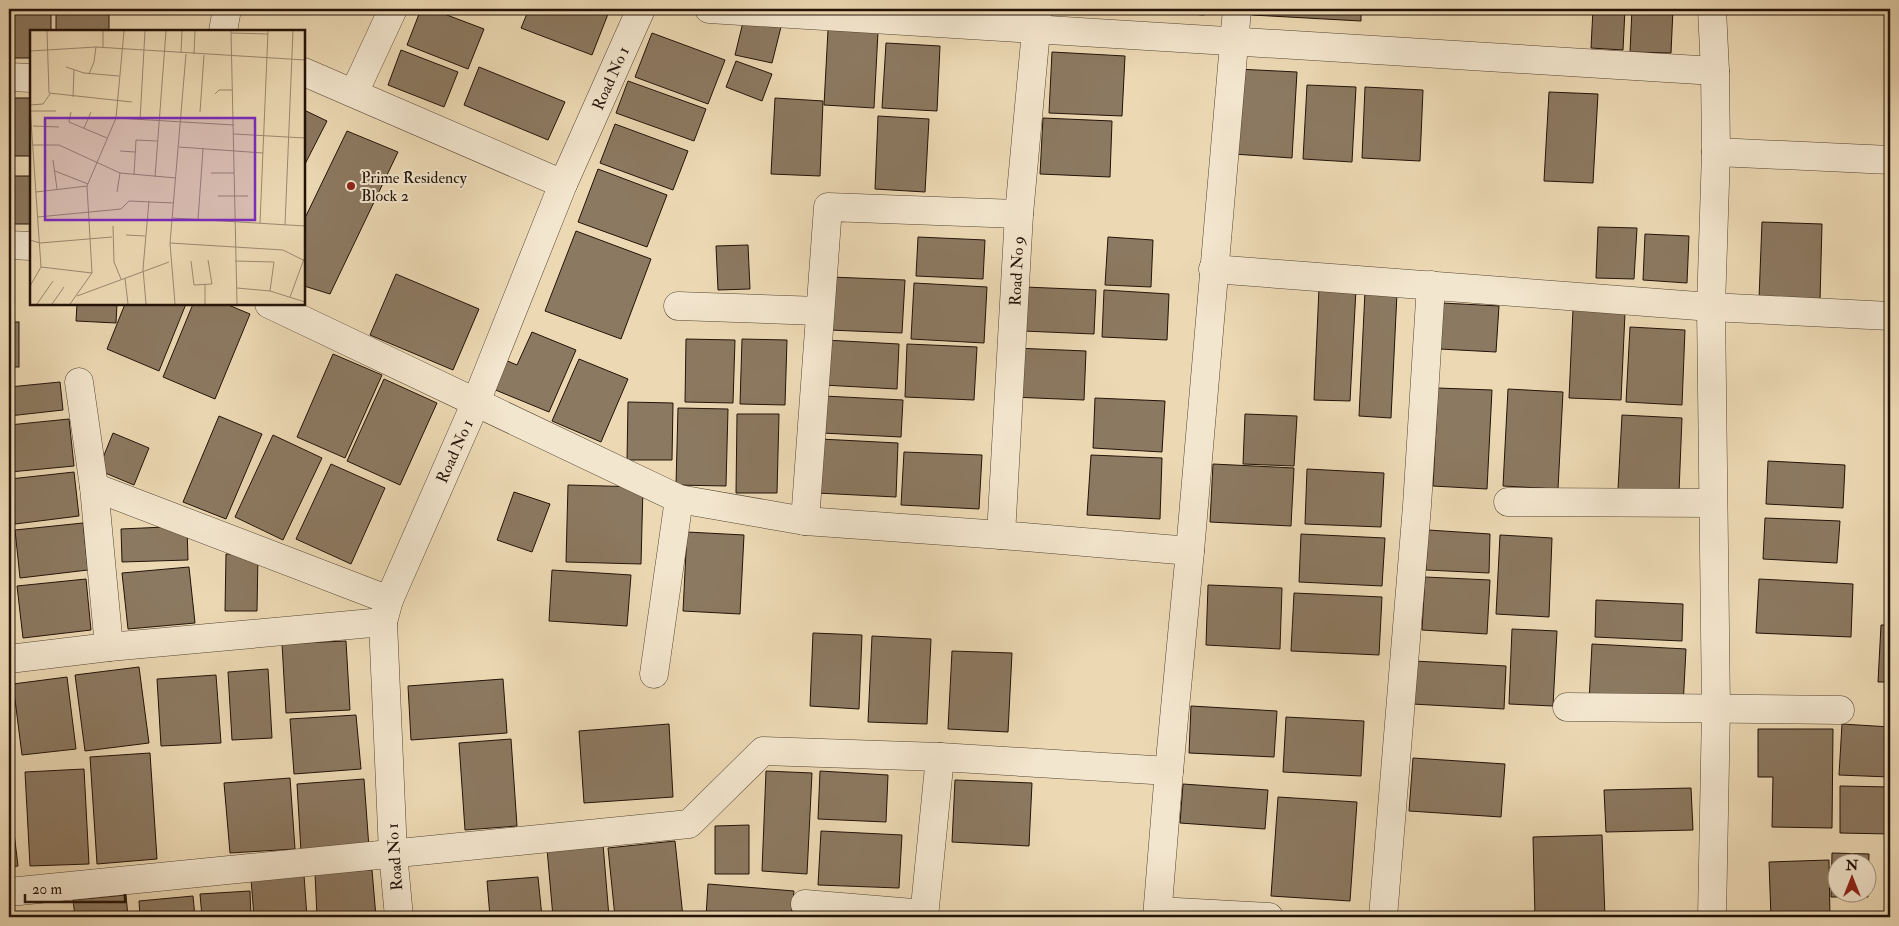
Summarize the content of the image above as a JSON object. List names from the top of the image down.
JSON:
{
  "streets": {
    "street": ["Road No 1", "Road No 9"]
  },
  "places": ["Prime Residency Block 2"],
  "scale_bar": "20 m",
  "north": "top"
}
